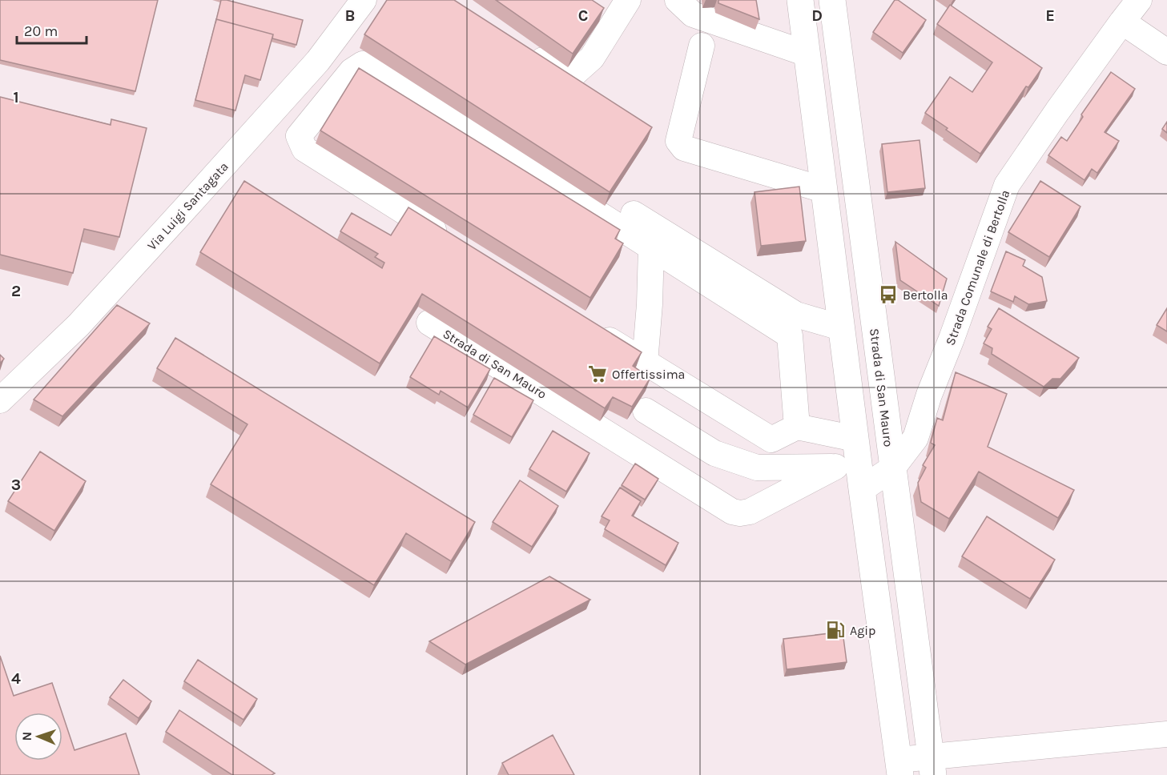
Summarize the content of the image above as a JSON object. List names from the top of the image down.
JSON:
{
  "streets": {
    "main road": ["Strada di San Mauro"],
    "street": ["Via Luigi Santagata", "Strada Comunale di Bertolla"]
  },
  "crossings": [
    ["Strada Comunale di Bertolla", "Strada di San Mauro"]
  ],
  "places": {
    "bus stop": ["Bertolla"],
    "supermarket": ["Offertissima"],
    "fuel station": ["Agip"]
  },
  "scale_bar": "20 m",
  "north": "left",
  "grid": {
    "columns": [
      "B",
      "C",
      "D",
      "E"
    ],
    "rows": [
      "1",
      "2",
      "3",
      "4"
    ]
  }
}
